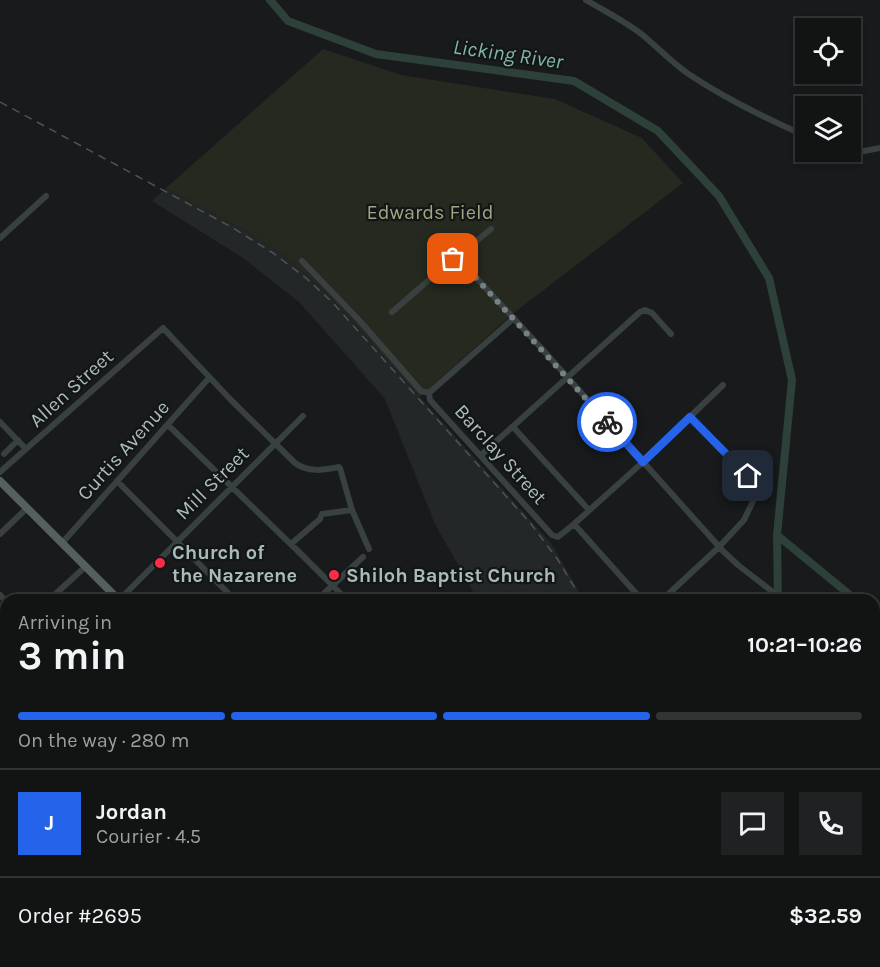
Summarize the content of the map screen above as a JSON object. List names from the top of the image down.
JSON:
{
  "streets": {
    "street": [
      "Allen Street",
      "Curtis Avenue",
      "Barclay Street",
      "Mill Street"
    ]
  },
  "crossings": [
    ["Allen Street", "Curtis Avenue"]
  ],
  "water": ["Licking River"],
  "parks": ["Edwards Field"],
  "places": ["Church of the Nazarene", "Shiloh Baptist Church"],
  "page": {
    "heading": ["3 min", "Arriving in", "10:21–10:26"],
    "panel": [
      "Jordan",
      "Courier · 4.5",
      "Order #2695",
      "$32.59"
    ],
    "bar": "On the way · 280 m",
    "round": "J"
  }
}
